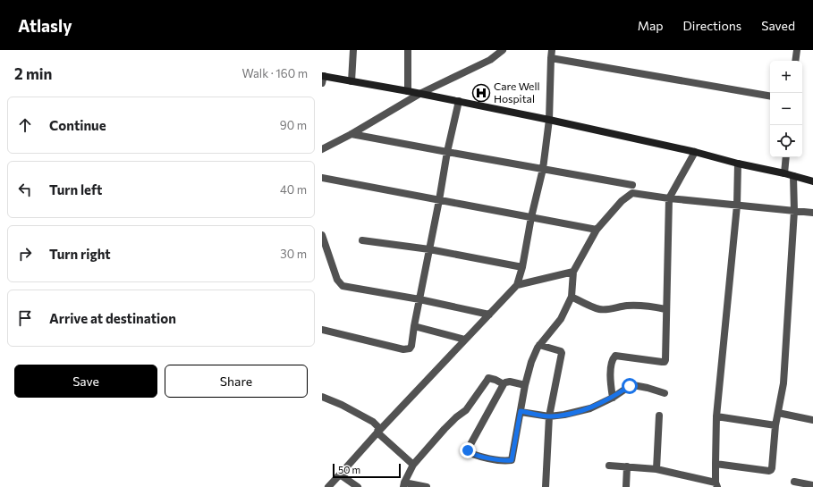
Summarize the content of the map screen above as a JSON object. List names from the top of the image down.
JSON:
{
  "places": {
    "hospital": ["Care Well Hospital"]
  },
  "scale_bar": "50 m",
  "page": {
    "header": "Atlasly",
    "nav": ["Map", "Directions", "Saved"],
    "heading": ["2 min", "Walk · 160 m"],
    "map_buttons": ["+", "−"],
    "list": [
      ["Continue", "90 m"],
      ["Turn left", "40 m"],
      ["Turn right", "30 m"],
      "Arrive at destination"
    ],
    "buttons": ["Save", "Share"],
    "scale": "50 m"
  }
}
